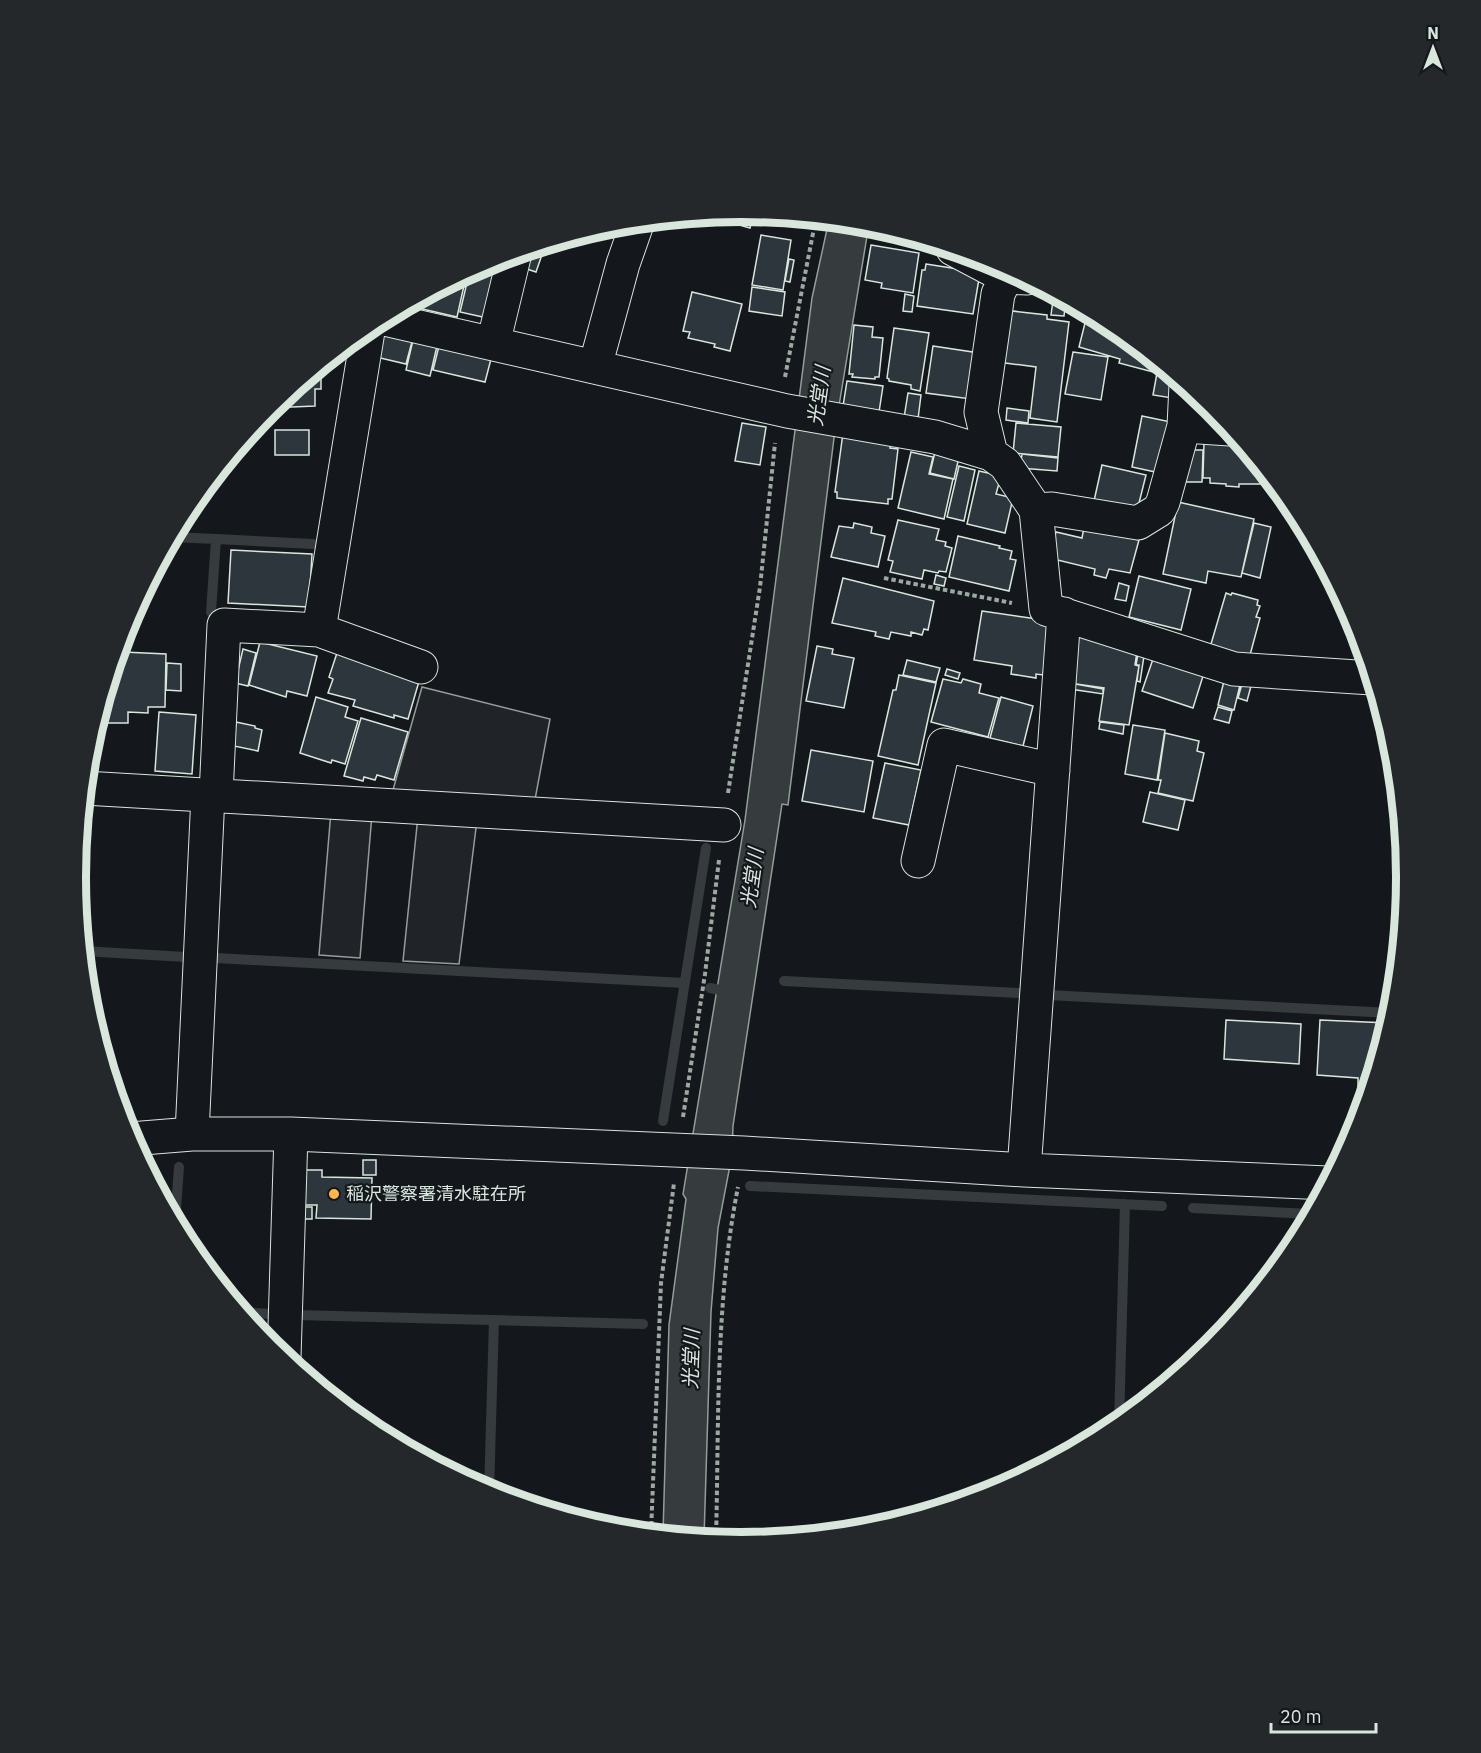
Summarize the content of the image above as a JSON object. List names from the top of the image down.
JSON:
{
  "water": ["光堂川"],
  "places": ["稲沢警察署清水駐在所"],
  "scale_bar": "20 m",
  "north": "top"
}
